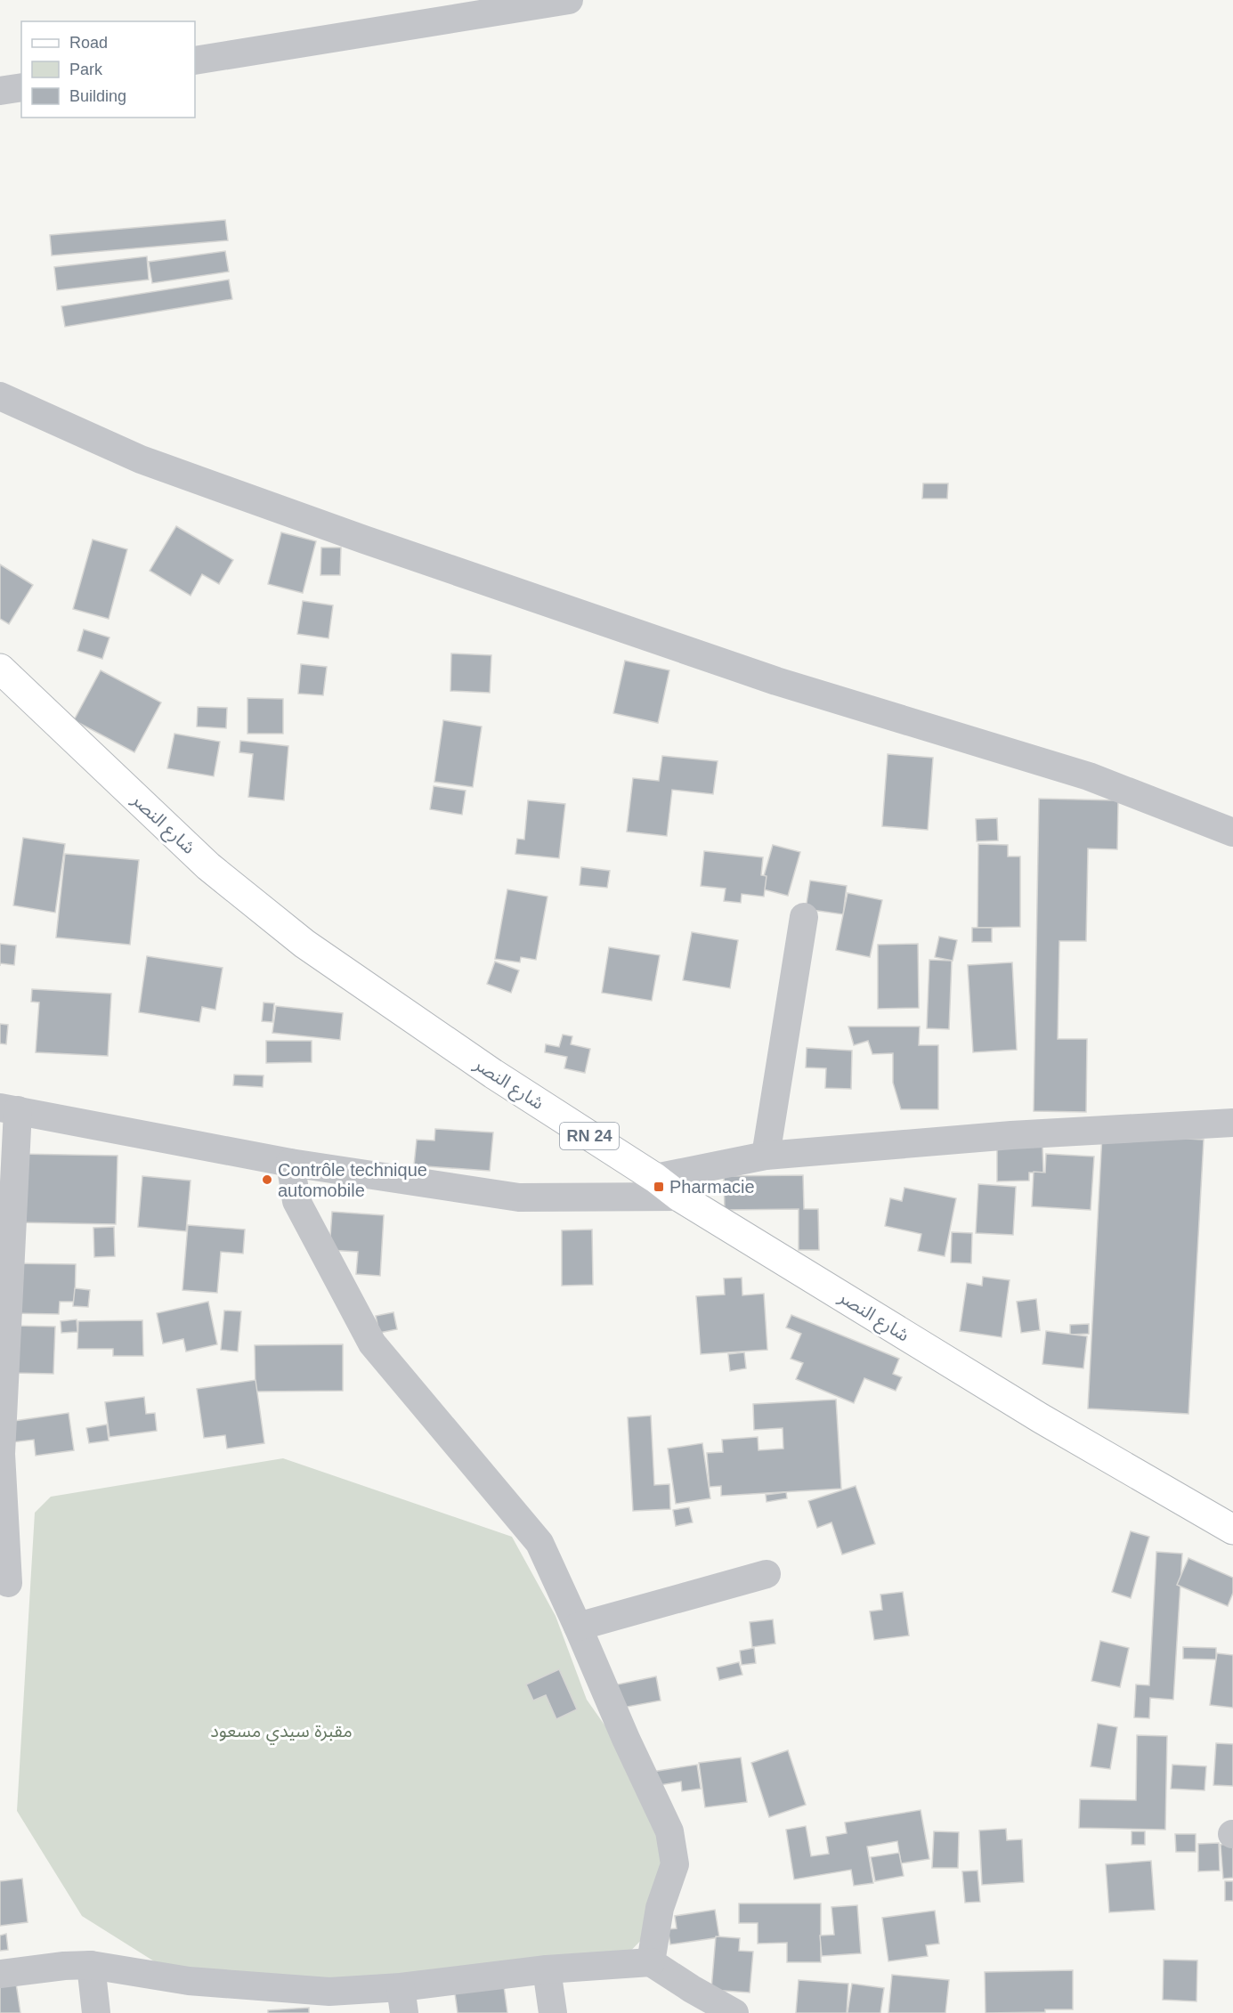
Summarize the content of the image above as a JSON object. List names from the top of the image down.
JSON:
{
  "streets": {
    "main road": ["شارع النصر", "RN 24"]
  },
  "parks": ["مقبرة سيدي مسعود"],
  "places": {
    "other": ["Contrôle technique automobile"],
    "transit": ["Pharmacie"]
  },
  "legend": ["Road", "Park", "Building"]
}
